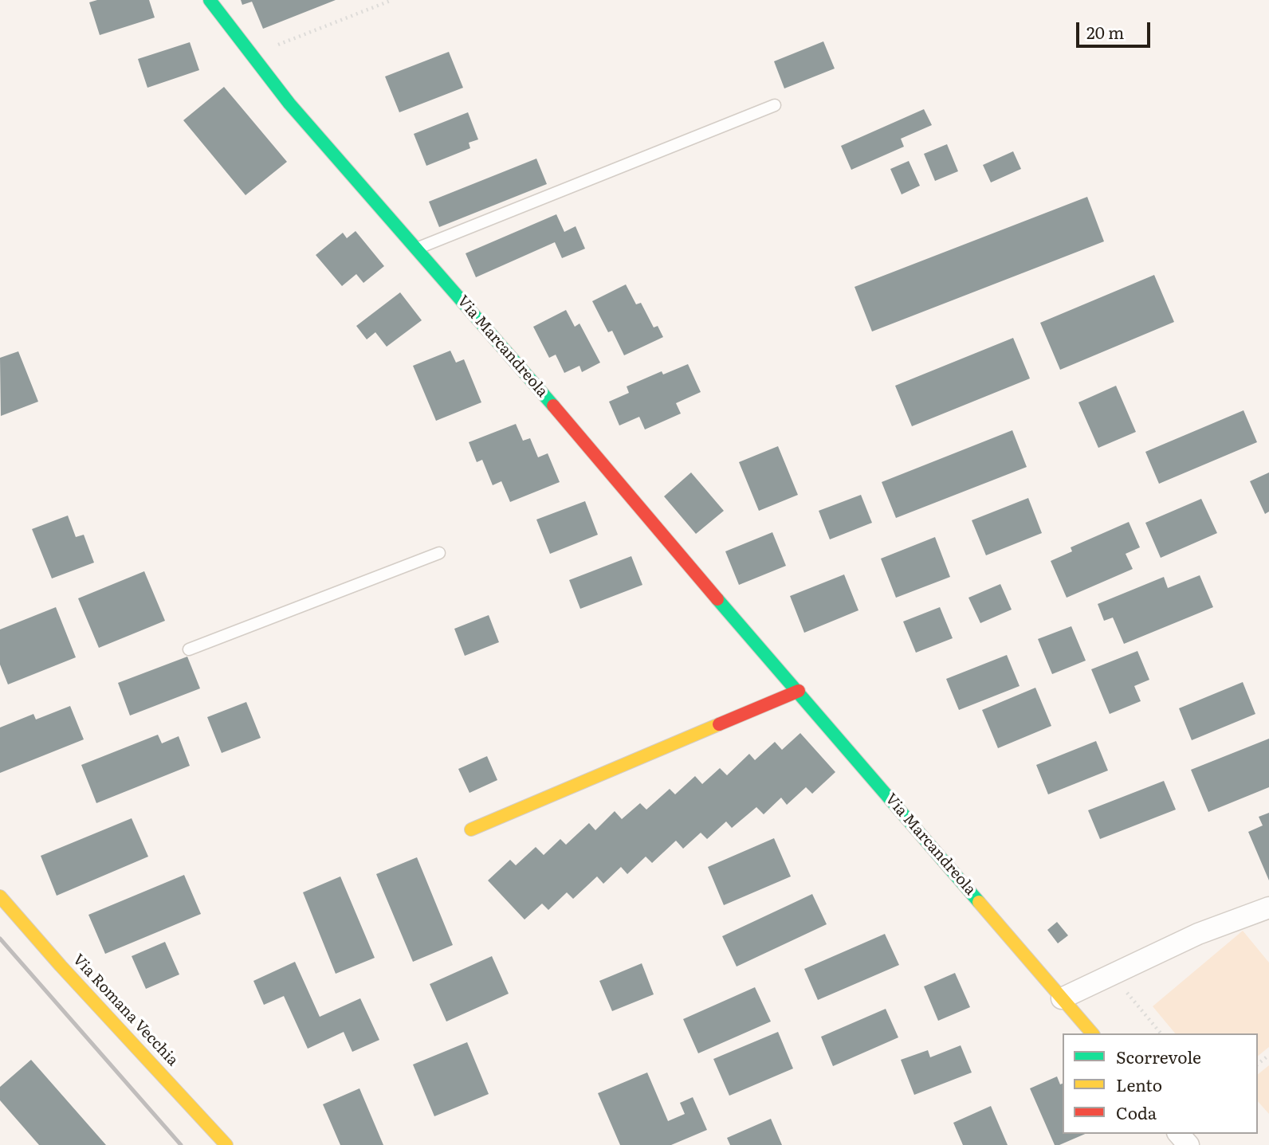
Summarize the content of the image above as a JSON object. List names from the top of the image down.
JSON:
{
  "streets": {
    "street": ["Via Marcandreola", "Via Romana Vecchia"]
  },
  "legend": ["Scorrevole", "Lento", "Coda"],
  "scale_bar": "20 m"
}
